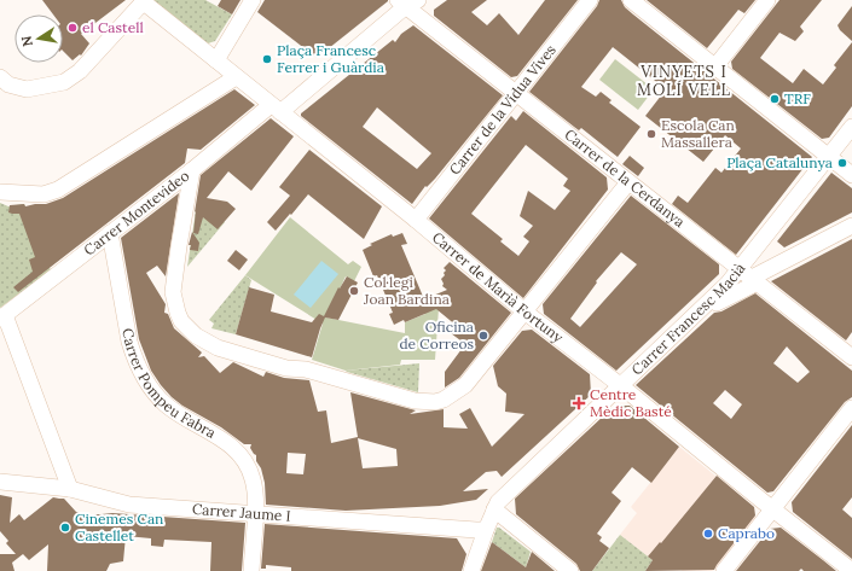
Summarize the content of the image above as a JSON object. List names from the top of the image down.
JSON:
{
  "streets": {
    "street": [
      "Carrer de la Vídua Vives",
      "Carrer de la Cerdanya",
      "Carrer Montevideo",
      "Carrer de Marià Fortuny",
      "Carrer Francesc Macià",
      "Carrer Pompeu Fabra",
      "Carrer Jaume I"
    ]
  },
  "crossings": [
    ["Carrer de la Vídua Vives", "Carrer de la Cerdanya"],
    ["Carrer de la Vídua Vives", "Carrer de Marià Fortuny"],
    ["Carrer de la Cerdanya", "Carrer Francesc Macià"],
    ["Carrer Montevideo", "Carrer de Marià Fortuny"],
    ["Carrer Montevideo", "Carrer Pompeu Fabra"],
    ["Carrer de Marià Fortuny", "Carrer Francesc Macià"],
    ["Carrer Francesc Macià", "Carrer Jaume I"],
    ["Carrer Pompeu Fabra", "Carrer Jaume I"]
  ],
  "districts": ["VINYETS I MOLÍ VELL"],
  "places": {
    "other": [
      "el Castell",
      "Plaça Francesc Ferrer i Guàrdia",
      "TRF",
      "Escola Can Massallera",
      "Plaça Catalunya",
      "Col·legi Joan Bardina",
      "Oficina de Correos",
      "Cinemes Can Castellet",
      "Caprabo"
    ],
    "health": ["Centre Mèdic Basté"]
  },
  "north": "left"
}
